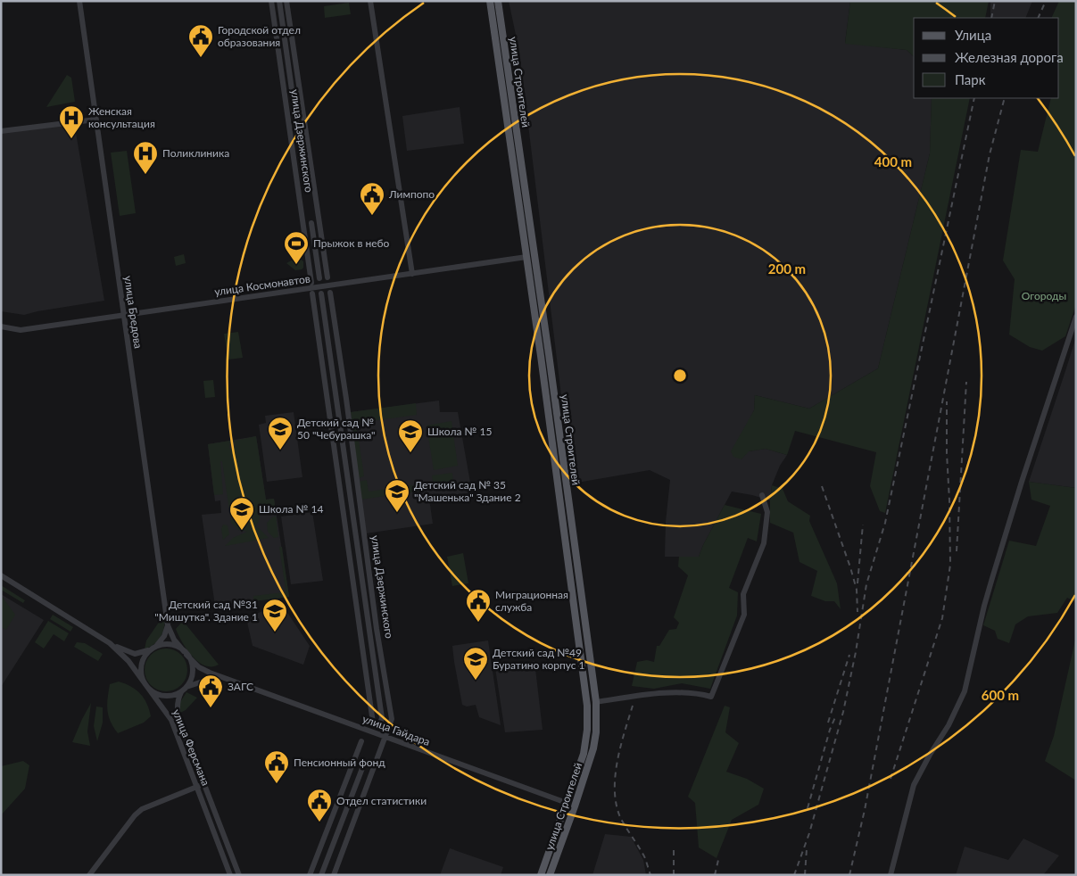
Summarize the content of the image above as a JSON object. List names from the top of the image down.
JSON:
{
  "streets": {
    "main road": ["улица Строителей"],
    "street": [
      "улица Дзержинского",
      "улица Космонавтов",
      "улица Бредова",
      "улица Гайдара",
      "улица Ферсмана"
    ]
  },
  "crossings": [
    ["улица Строителей", "улица Космонавтов"],
    ["улица Строителей", "улица Гайдара"],
    ["улица Дзержинского", "улица Гайдара"],
    ["улица Космонавтов", "улица Бредова"],
    ["улица Гайдара", "улица Ферсмана"]
  ],
  "parks": ["Огороды"],
  "places": {
    "public building": [
      "Городской отдел образования",
      "Лимпопо",
      "Миграционная служба",
      "ЗАГС",
      "Пенсионный фонд",
      "Отдел статистики"
    ],
    "hospital": ["Женская консультация", "Поликлиника"],
    "sports": ["Прыжок в небо"],
    "school or university": [
      "Детский сад № 50 \"Чебурашка\"",
      "Школа № 15",
      "Детский сад № 35 \"Машенька\" Здание 2",
      "Школа № 14",
      "Детский сад №31 \"Мишутка\". Здание 1",
      "Детский сад №49 Буратино корпус 1"
    ]
  },
  "legend": ["Улица", "Железная дорога", "Парк"],
  "rings": ["400 m", "200 m", "600 m"]
}
